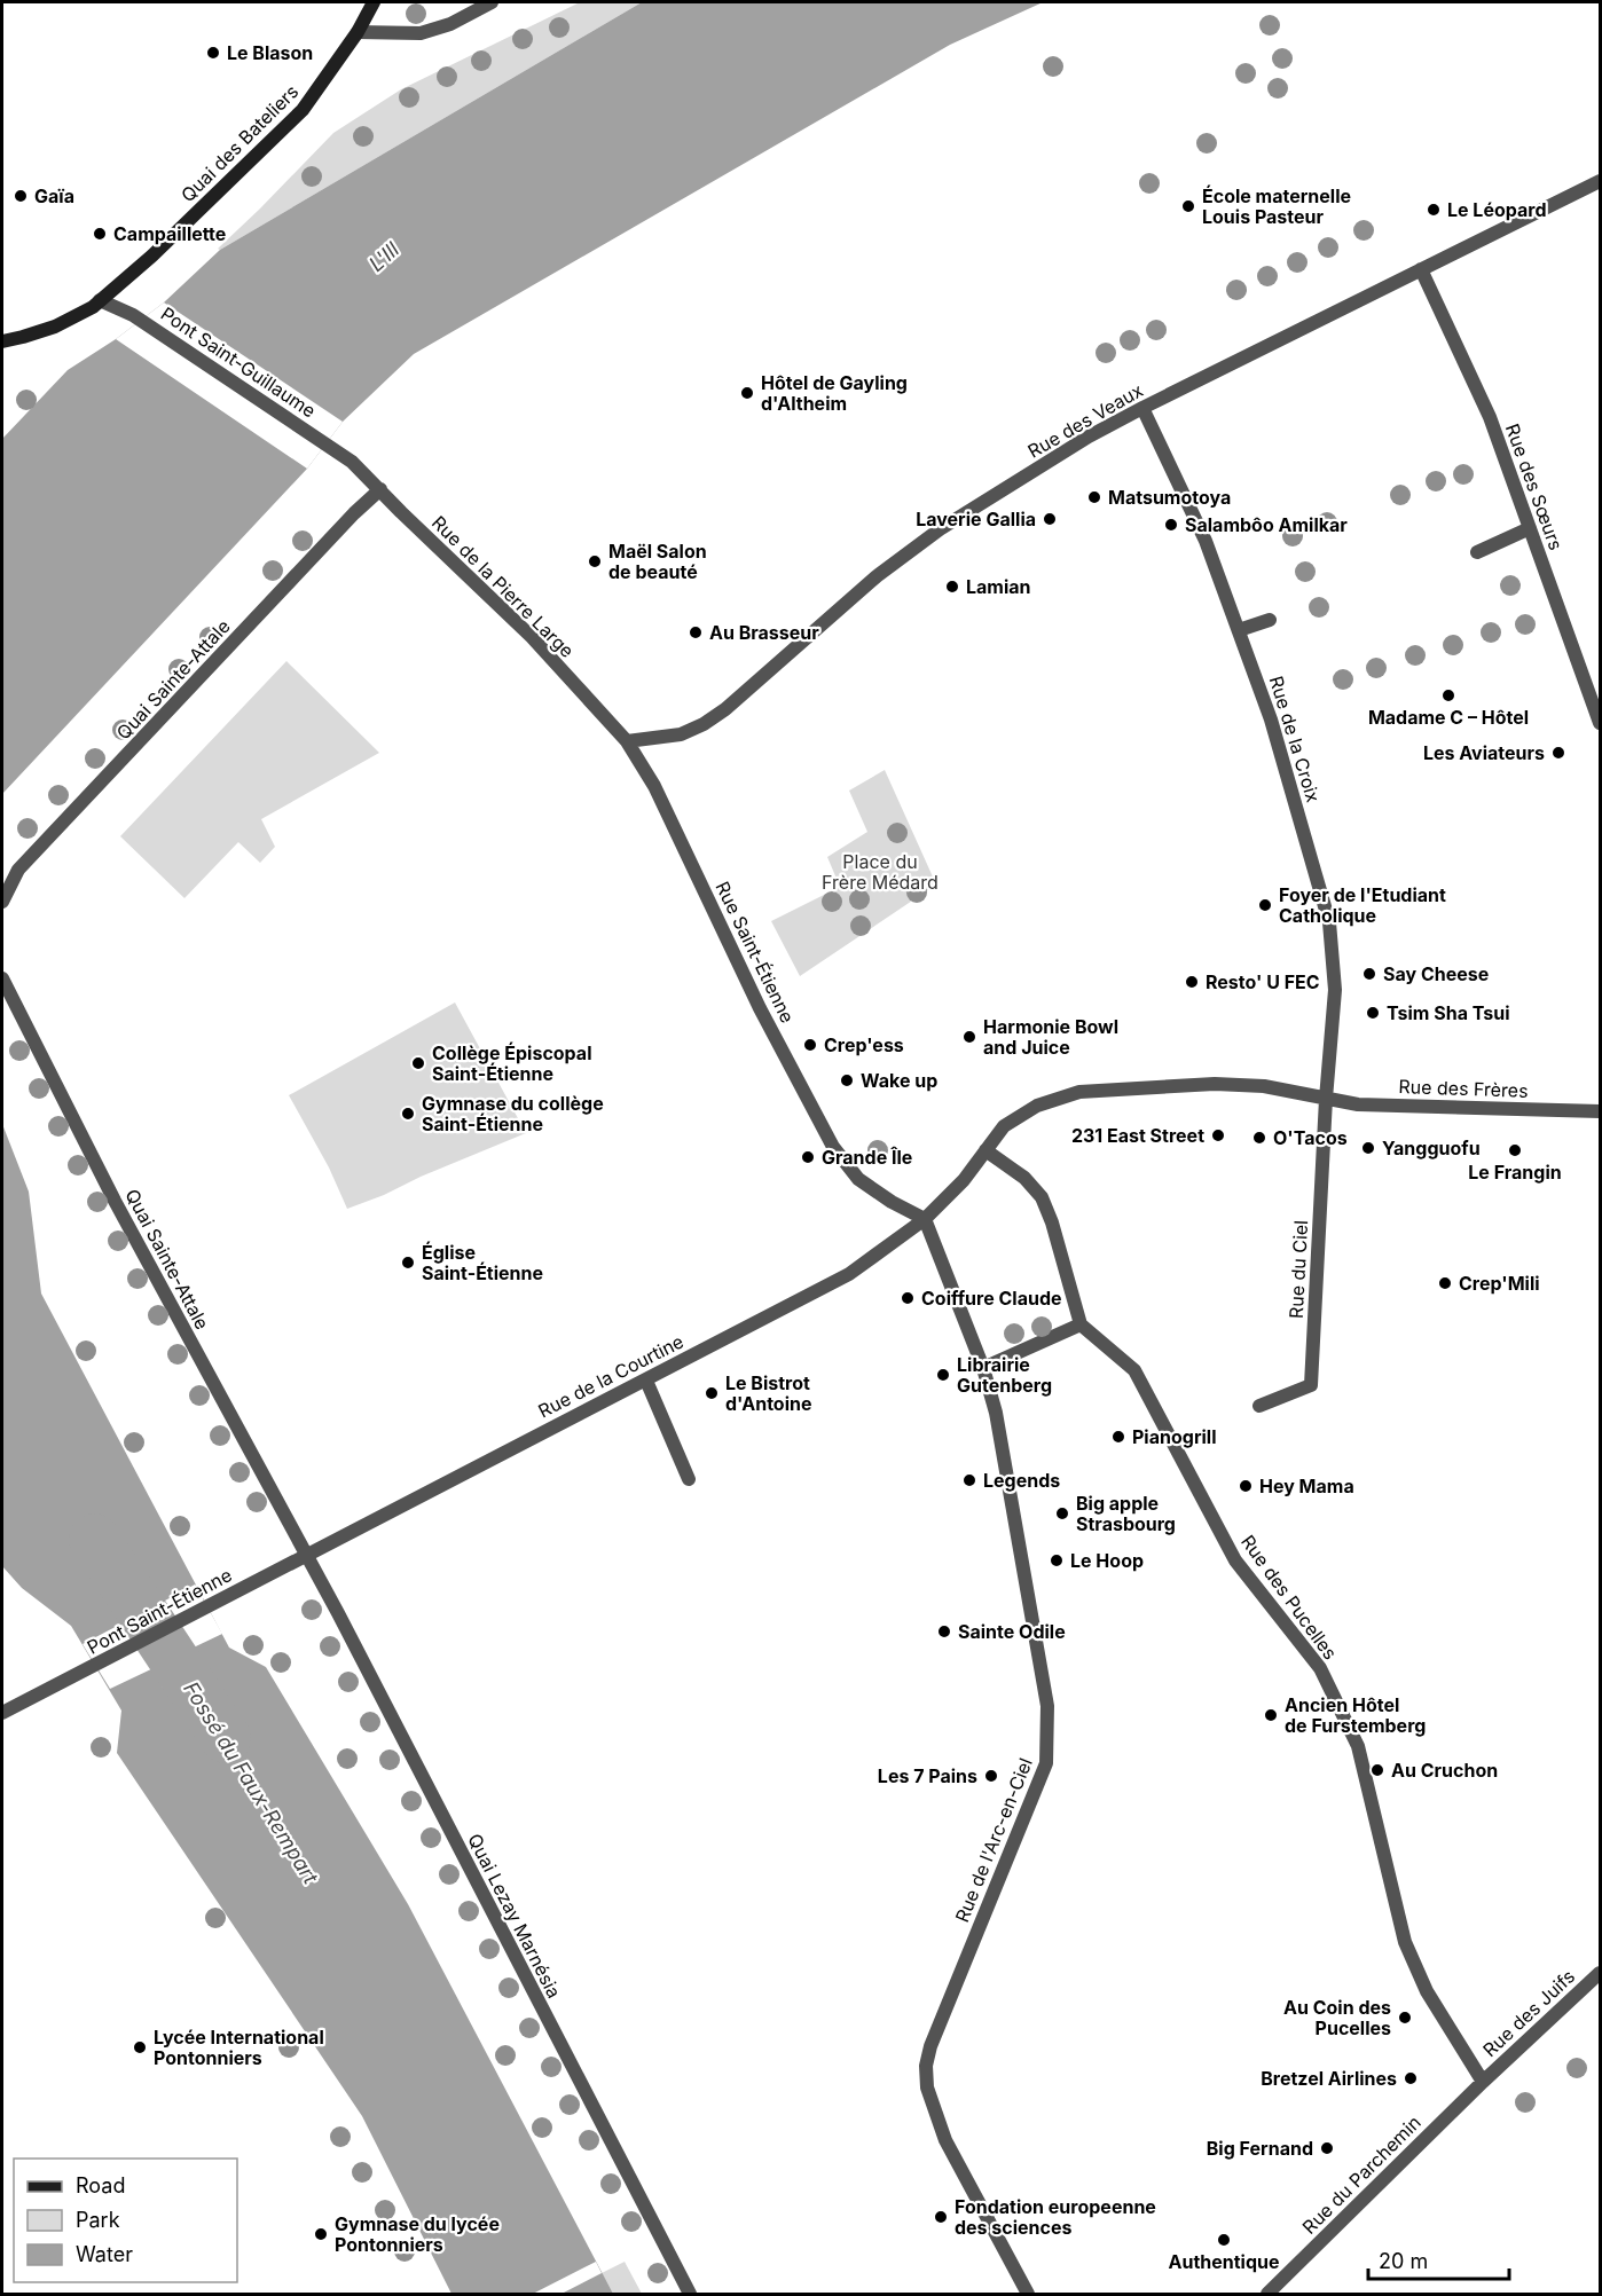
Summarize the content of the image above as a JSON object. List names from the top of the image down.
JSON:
{
  "streets": {
    "street": [
      "Quai des Bateliers",
      "Pont Saint-Guillaume",
      "Rue des Veaux",
      "Rue des Sœurs",
      "Rue de la Pierre Large",
      "Quai Sainte-Attale",
      "Rue de la Croix",
      "Rue Saint-Étienne",
      "Rue des Frères",
      "Rue du Ciel",
      "Rue de la Courtine",
      "Rue des Pucelles",
      "Pont Saint-Étienne",
      "Rue de l'Arc-en-Ciel",
      "Quai Lezay Marnésia",
      "Rue des Juifs",
      "Rue du Parchemin"
    ]
  },
  "crossings": [
    ["Quai des Bateliers", "Pont Saint-Guillaume"],
    ["Pont Saint-Guillaume", "Rue de la Pierre Large"],
    ["Rue des Veaux", "Rue des Sœurs"],
    ["Rue des Veaux", "Rue de la Pierre Large"],
    ["Rue des Veaux", "Rue de la Croix"],
    ["Rue des Veaux", "Rue Saint-Étienne"],
    ["Rue de la Pierre Large", "Quai Sainte-Attale"],
    ["Rue de la Pierre Large", "Rue Saint-Étienne"],
    ["Quai Sainte-Attale", "Rue de la Courtine"],
    ["Quai Sainte-Attale", "Pont Saint-Étienne"],
    ["Quai Sainte-Attale", "Quai Lezay Marnésia"],
    ["Rue de la Croix", "Rue des Frères"],
    ["Rue de la Croix", "Rue du Ciel"],
    ["Rue Saint-Étienne", "Rue de la Courtine"],
    ["Rue Saint-Étienne", "Rue de l'Arc-en-Ciel"],
    ["Rue des Frères", "Rue du Ciel"],
    ["Rue des Frères", "Rue de la Courtine"],
    ["Rue de la Courtine", "Pont Saint-Étienne"],
    ["Rue de la Courtine", "Rue de l'Arc-en-Ciel"],
    ["Rue de la Courtine", "Quai Lezay Marnésia"],
    ["Rue des Pucelles", "Rue des Juifs"],
    ["Rue des Pucelles", "Rue du Parchemin"],
    ["Pont Saint-Étienne", "Quai Lezay Marnésia"],
    ["Rue des Juifs", "Rue du Parchemin"]
  ],
  "water": ["L'Ill", "Fossé du Faux-Rempart"],
  "parks": ["Place du Frère Médard"],
  "places": [
    "Le Blason",
    "Gaïa",
    "École maternelle Louis Pasteur",
    "Le Léopard",
    "Campaillette",
    "Hôtel de Gayling d'Altheim",
    "Matsumotoya",
    "Laverie Gallia",
    "Salambôo Amilkar",
    "Maël Salon de beauté",
    "Lamian",
    "Au Brasseur",
    "Madame C – Hôtel",
    "Les Aviateurs",
    "Foyer de l'Etudiant Catholique",
    "Say Cheese",
    "Resto' U FEC",
    "Tsim Sha Tsui",
    "Harmonie Bowl and Juice",
    "Crep'ess",
    "Collège Épiscopal Saint-Étienne",
    "Wake up",
    "Gymnase du collège Saint-Étienne",
    "231 East Street",
    "O'Tacos",
    "Yangguofu",
    "Le Frangin",
    "Grande Île",
    "Église Saint-Étienne",
    "Crep'Mili",
    "Coiffure Claude",
    "Librairie Gutenberg",
    "Le Bistrot d'Antoine",
    "Pianogrill",
    "Legends",
    "Hey Mama",
    "Big apple Strasbourg",
    "Le Hoop",
    "Sainte Odile",
    "Ancien Hôtel de Furstemberg",
    "Au Cruchon",
    "Les 7 Pains",
    "Au Coin des Pucelles",
    "Lycée International Pontonniers",
    "Bretzel Airlines",
    "Big Fernand",
    "Fondation europeenne des sciences",
    "Gymnase du lycée Pontonniers",
    "Authentique"
  ],
  "legend": ["Road", "Park", "Water"],
  "scale_bar": "20 m"
}
